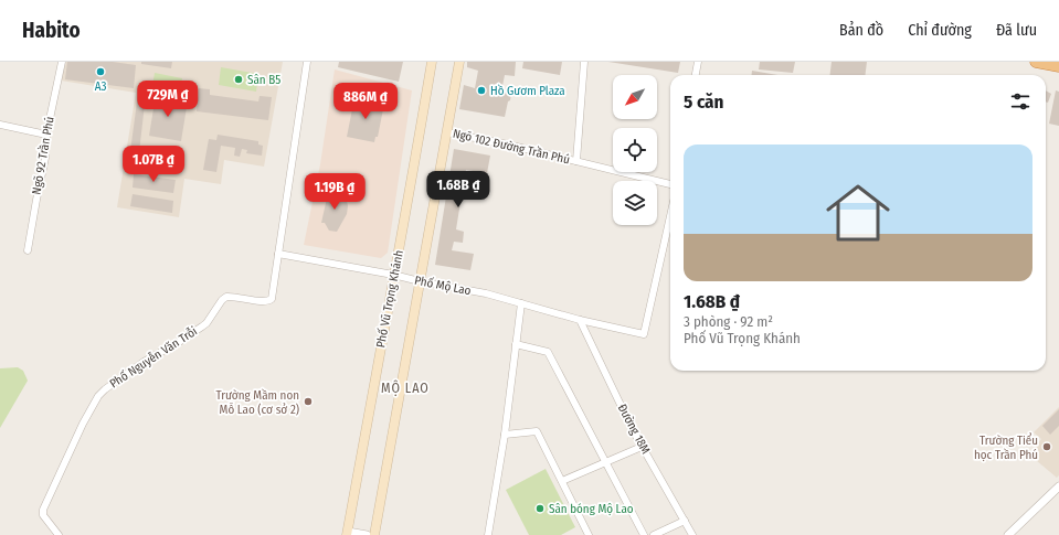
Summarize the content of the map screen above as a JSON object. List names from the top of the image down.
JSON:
{
  "streets": {
    "main road": ["Phố Vũ Trọng Khánh"],
    "street": [
      "Ngõ 102 Đường Trần Phú",
      "Ngõ 92 Trần Phú",
      "Phố Mộ Lao",
      "Phố Nguyễn Văn Trỗi",
      "Đường 18M"
    ]
  },
  "crossings": [
    ["Phố Mộ Lao", "Phố Vũ Trọng Khánh"],
    ["Phố Mộ Lao", "Phố Nguyễn Văn Trỗi"],
    ["Phố Mộ Lao", "Đường 18M"]
  ],
  "districts": ["MỘ LAO"],
  "places": [
    "A3",
    "Sân B5",
    "Hồ Gươm Plaza",
    "Trường Mầm non Mỗ Lao (cơ sở 2)",
    "Trường Tiểu học Trần Phú",
    "Sân bóng Mộ Lao"
  ],
  "north": "bottom left",
  "page": {
    "header": "Habito",
    "nav": ["Bản đồ", "Chỉ đường", "Đã lưu"],
    "heading": "5 căn",
    "price": [
      "729M ₫",
      "886M ₫",
      "1.07B ₫",
      "1.68B ₫",
      "1.19B ₫"
    ],
    "list": [
      {
        "name": "1.68B ₫",
        "note": "3 phòng · 92 m² · Phố Vũ Trọng Khánh"
      }
    ]
  }
}
